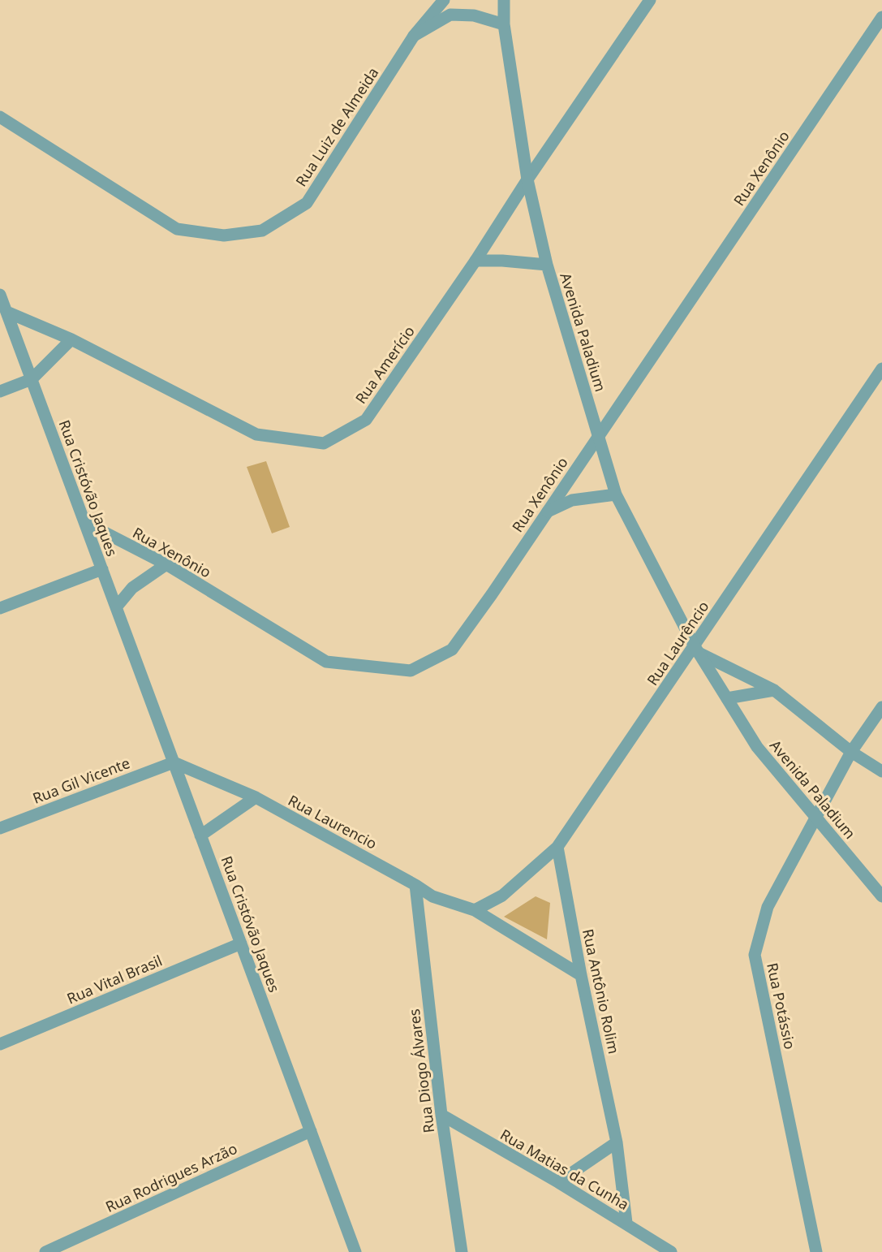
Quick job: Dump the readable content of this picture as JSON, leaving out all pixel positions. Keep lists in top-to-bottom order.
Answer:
{
  "streets": {
    "street": [
      "Rua Luiz de Almeida",
      "Rua Xenônio",
      "Avenida Paladium",
      "Rua Amerício",
      "Rua Cristóvão Jaques",
      "Rua Laurêncio",
      "Rua Gil Vicente",
      "Rua Laurencio",
      "Rua Vital Brasil",
      "Rua Antônio Rolim",
      "Rua Potássio",
      "Rua Diogo Álvares",
      "Rua Matias da Cunha",
      "Rua Rodrigues Arzão"
    ]
  },
  "crossings": [
    ["Rua Xenônio", "Avenida Paladium"],
    ["Rua Xenônio", "Rua Cristóvão Jaques"],
    ["Avenida Paladium", "Rua Amerício"],
    ["Avenida Paladium", "Rua Laurêncio"],
    ["Avenida Paladium", "Rua Potássio"],
    ["Rua Amerício", "Rua Cristóvão Jaques"],
    ["Rua Cristóvão Jaques", "Rua Gil Vicente"],
    ["Rua Cristóvão Jaques", "Rua Laurencio"],
    ["Rua Cristóvão Jaques", "Rua Vital Brasil"],
    ["Rua Cristóvão Jaques", "Rua Rodrigues Arzão"],
    ["Rua Laurêncio", "Rua Laurencio"],
    ["Rua Laurêncio", "Rua Antônio Rolim"],
    ["Rua Gil Vicente", "Rua Laurencio"],
    ["Rua Laurencio", "Rua Antônio Rolim"],
    ["Rua Laurencio", "Rua Diogo Álvares"],
    ["Rua Antônio Rolim", "Rua Matias da Cunha"],
    ["Rua Diogo Álvares", "Rua Matias da Cunha"]
  ]
}
